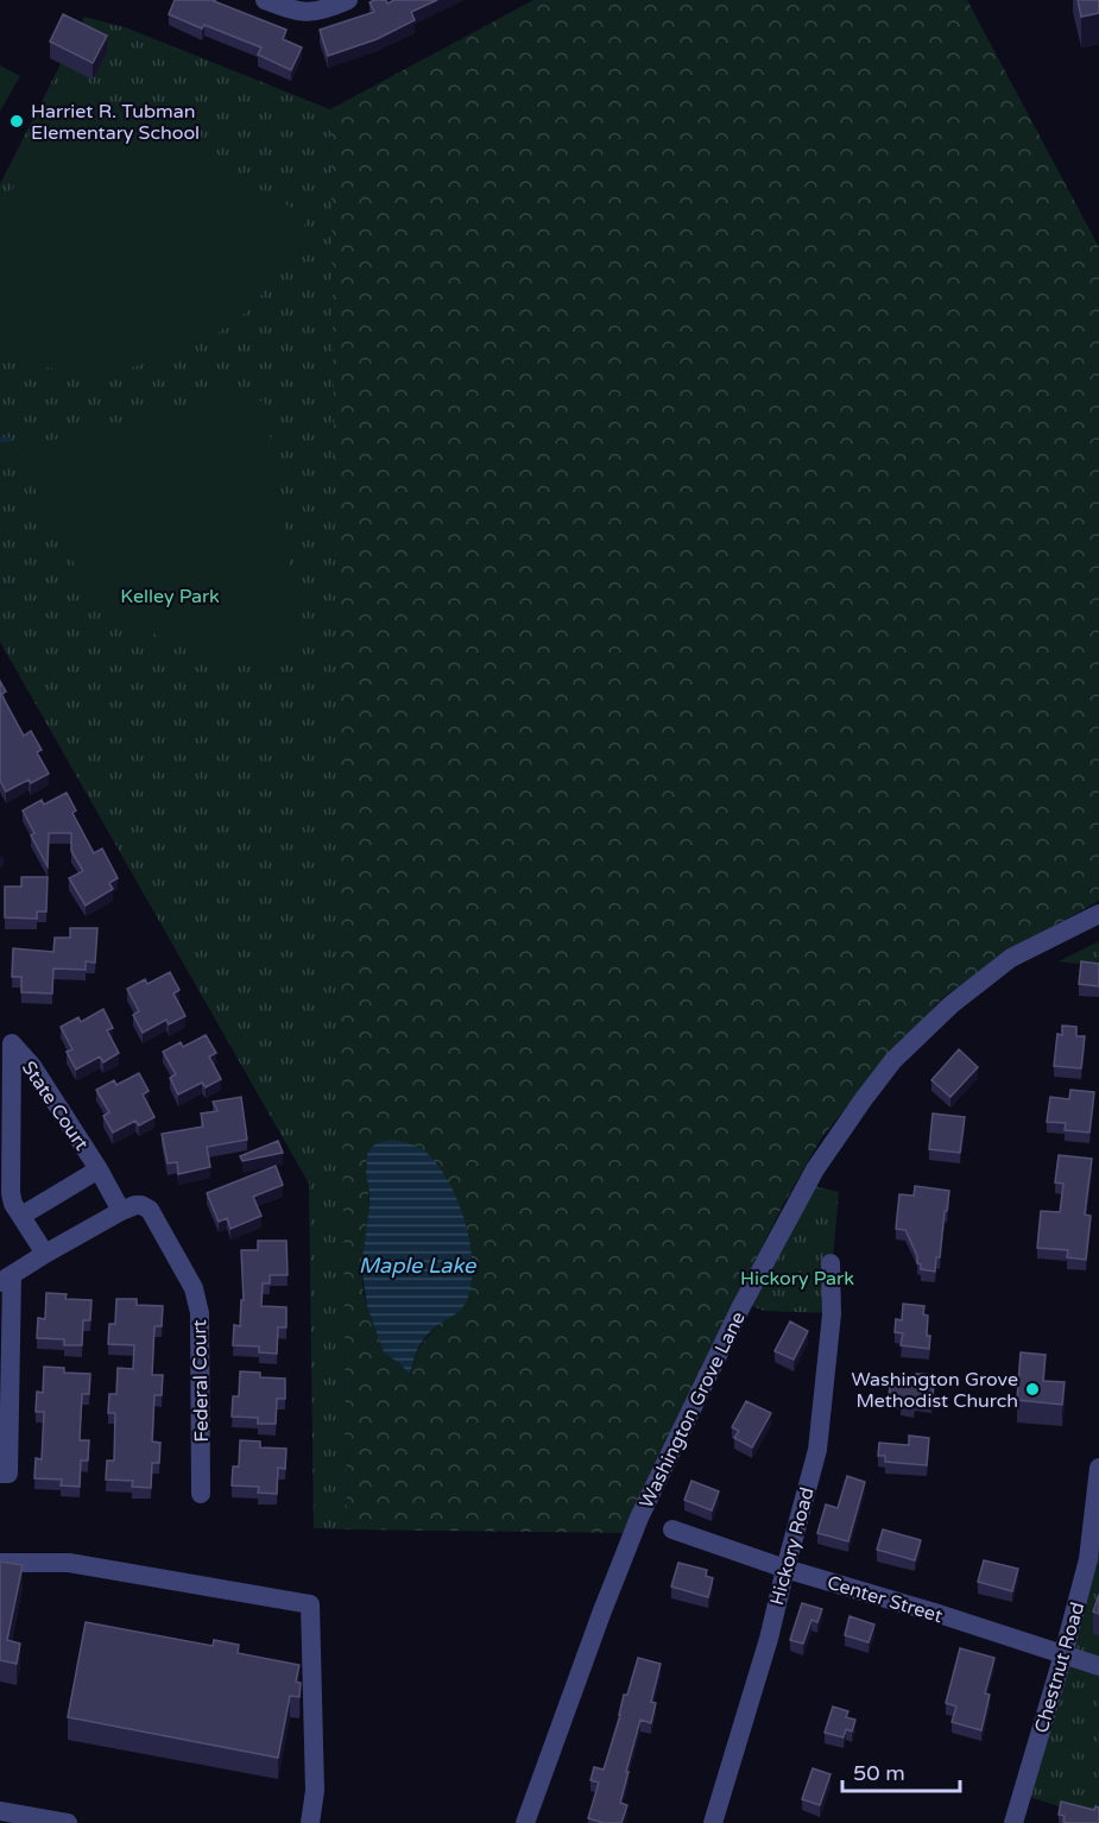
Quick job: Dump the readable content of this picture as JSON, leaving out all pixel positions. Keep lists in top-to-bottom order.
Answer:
{
  "streets": {
    "street": [
      "State Court",
      "Federal Court",
      "Washington Grove Lane",
      "Hickory Road",
      "Center Street",
      "Chestnut Road"
    ]
  },
  "crossings": [
    ["State Court", "Federal Court"],
    ["Hickory Road", "Center Street"],
    ["Center Street", "Chestnut Road"]
  ],
  "water": ["Maple Lake"],
  "parks": ["Kelley Park", "Hickory Park"],
  "places": ["Harriet R. Tubman Elementary School", "Washington Grove Methodist Church"],
  "scale_bar": "50 m"
}
